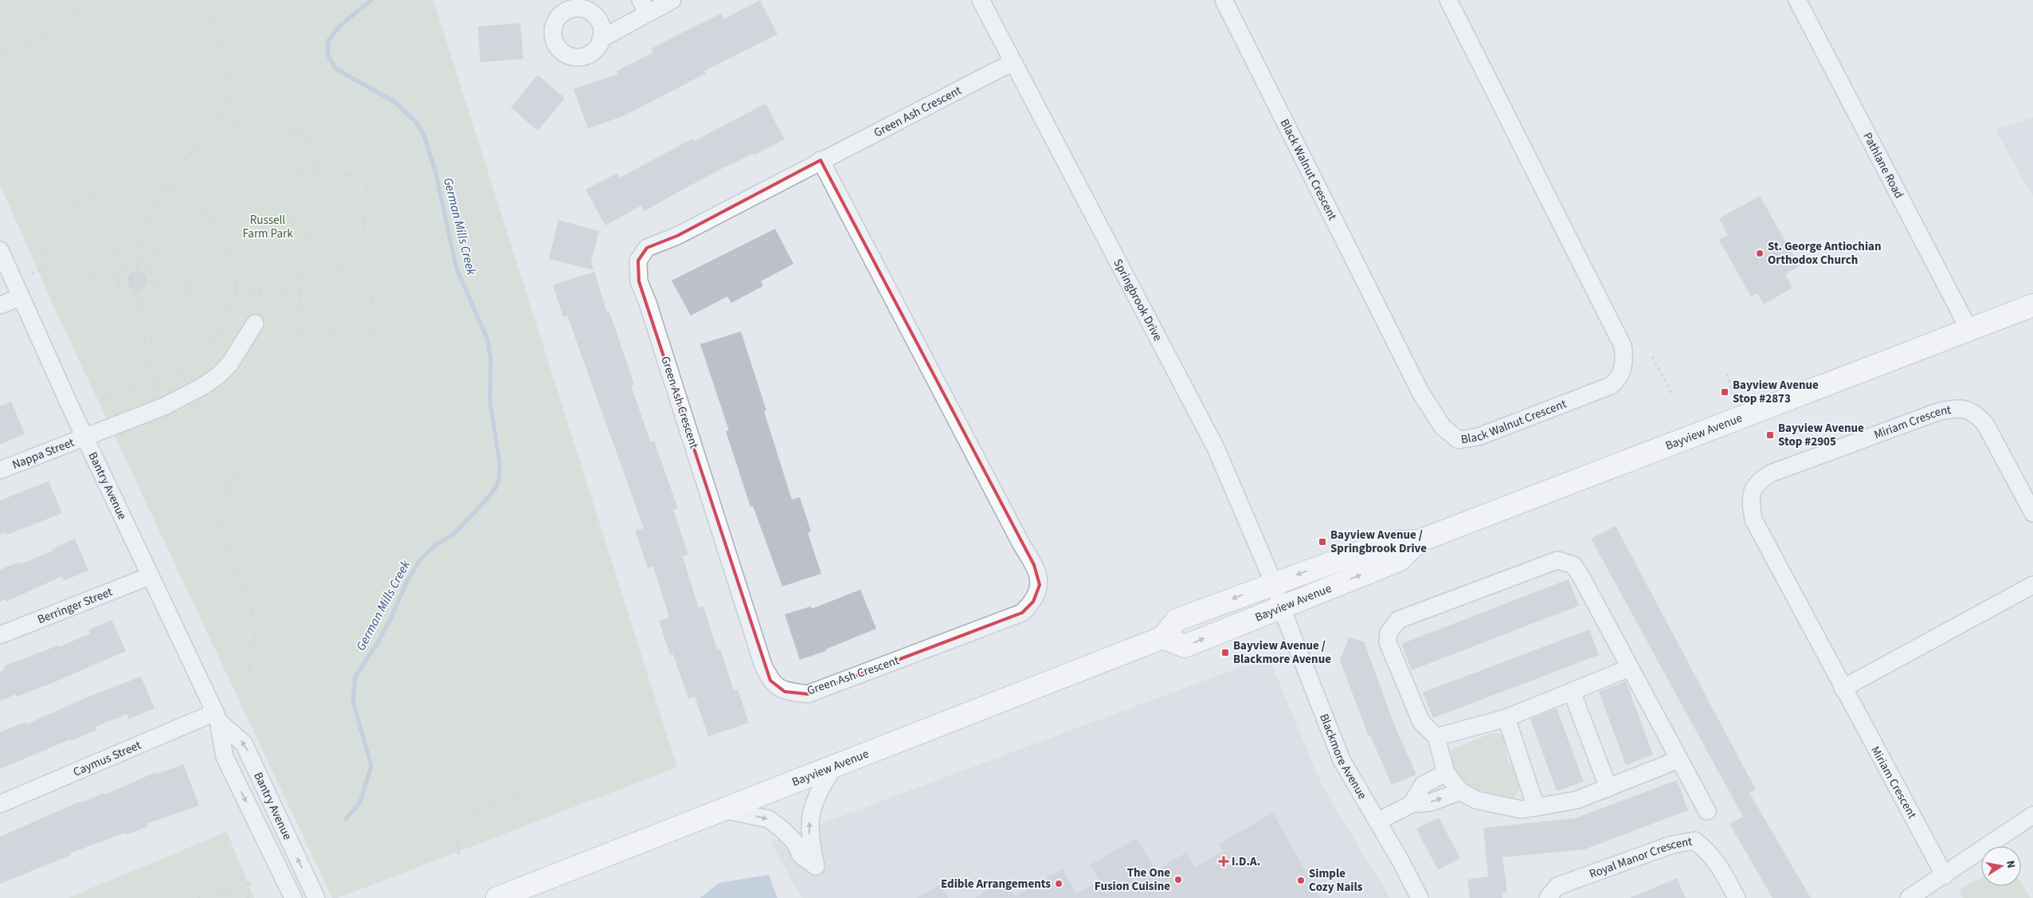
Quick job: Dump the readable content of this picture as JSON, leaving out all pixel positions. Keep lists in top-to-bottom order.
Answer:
{
  "streets": {
    "main road": ["Bayview Avenue"],
    "street": [
      "Green Ash Crescent",
      "Pathlane Road",
      "Black Walnut Crescent",
      "Springbrook Drive",
      "Miriam Crescent",
      "Nappa Street",
      "Bantry Avenue",
      "Berringer Street",
      "Blackmore Avenue",
      "Caymus Street",
      "Royal Manor Crescent"
    ]
  },
  "crossings": [
    ["Green Ash Crescent", "Springbrook Drive"],
    ["Pathlane Road", "Bayview Avenue"],
    ["Springbrook Drive", "Bayview Avenue"],
    ["Springbrook Drive", "Blackmore Avenue"],
    ["Bayview Avenue", "Blackmore Avenue"],
    ["Nappa Street", "Bantry Avenue"],
    ["Bantry Avenue", "Berringer Street"],
    ["Bantry Avenue", "Caymus Street"]
  ],
  "water": ["German Mills Creek"],
  "parks": ["Russell Farm Park"],
  "places": {
    "other": [
      "St. George Antiochian Orthodox Church",
      "The One Fusion Cuisine",
      "Simple Cozy Nails",
      "Edible Arrangements"
    ],
    "transit": [
      "Bayview Avenue Stop #2873",
      "Bayview Avenue Stop #2905",
      "Bayview Avenue / Springbrook Drive",
      "Bayview Avenue / Blackmore Avenue"
    ],
    "health": ["I.D.A."]
  },
  "north": "right"
}
